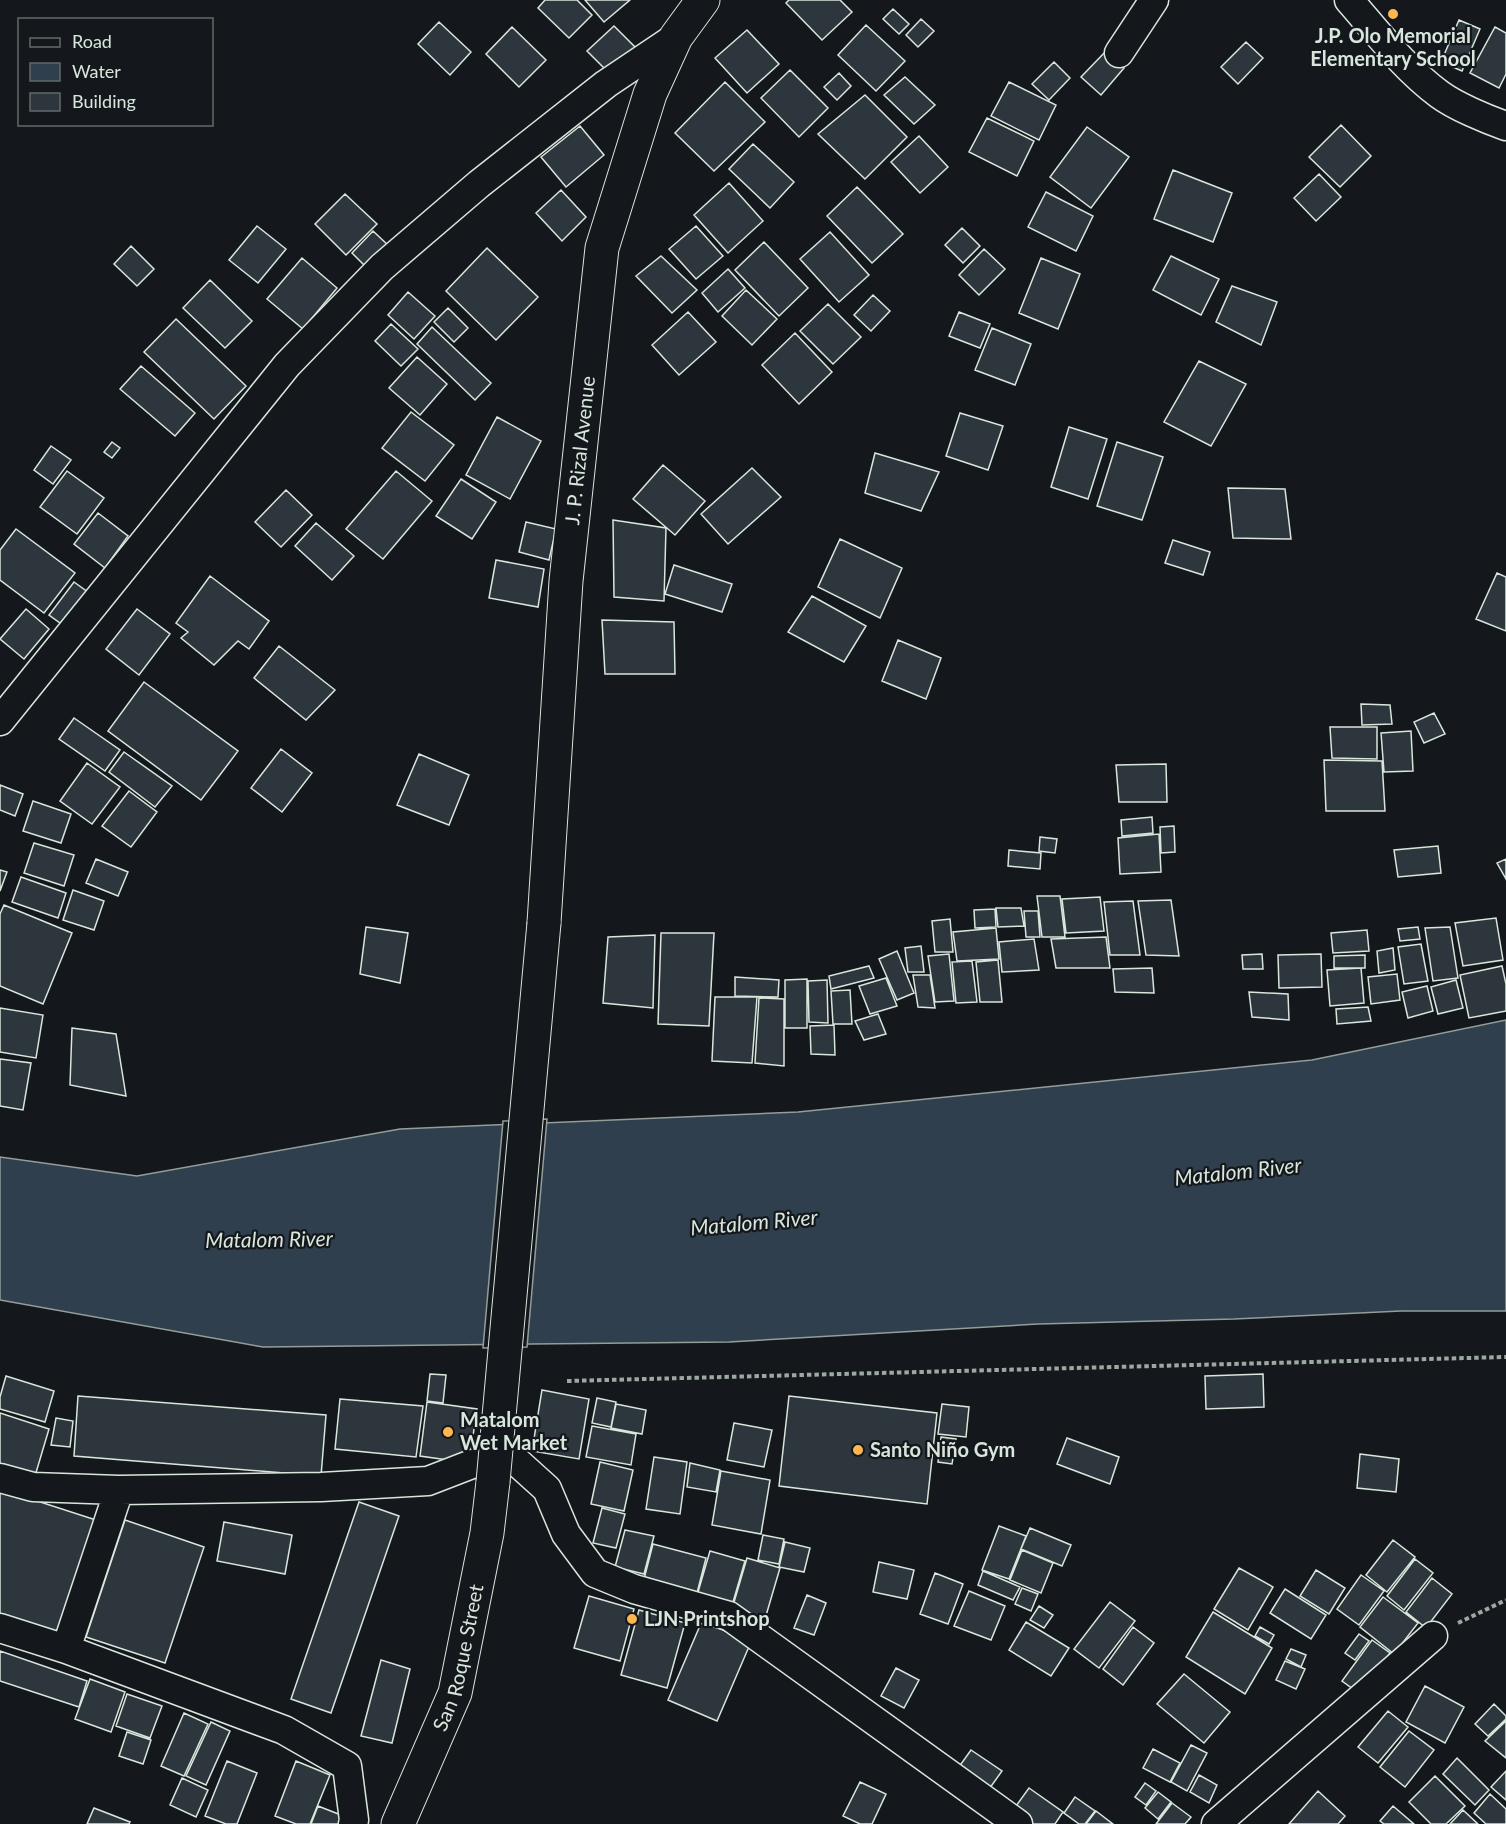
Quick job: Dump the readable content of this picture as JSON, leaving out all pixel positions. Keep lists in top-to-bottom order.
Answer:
{
  "streets": {
    "main road": ["J. P. Rizal Avenue", "San Roque Street"]
  },
  "crossings": [
    ["J. P. Rizal Avenue", "San Roque Street"]
  ],
  "water": ["Matalom River"],
  "places": [
    "J.P. Olo Memorial Elementary School",
    "Matalom Wet Market",
    "Santo Niño Gym",
    "LJN Printshop"
  ],
  "legend": ["Road", "Water", "Building"]
}
